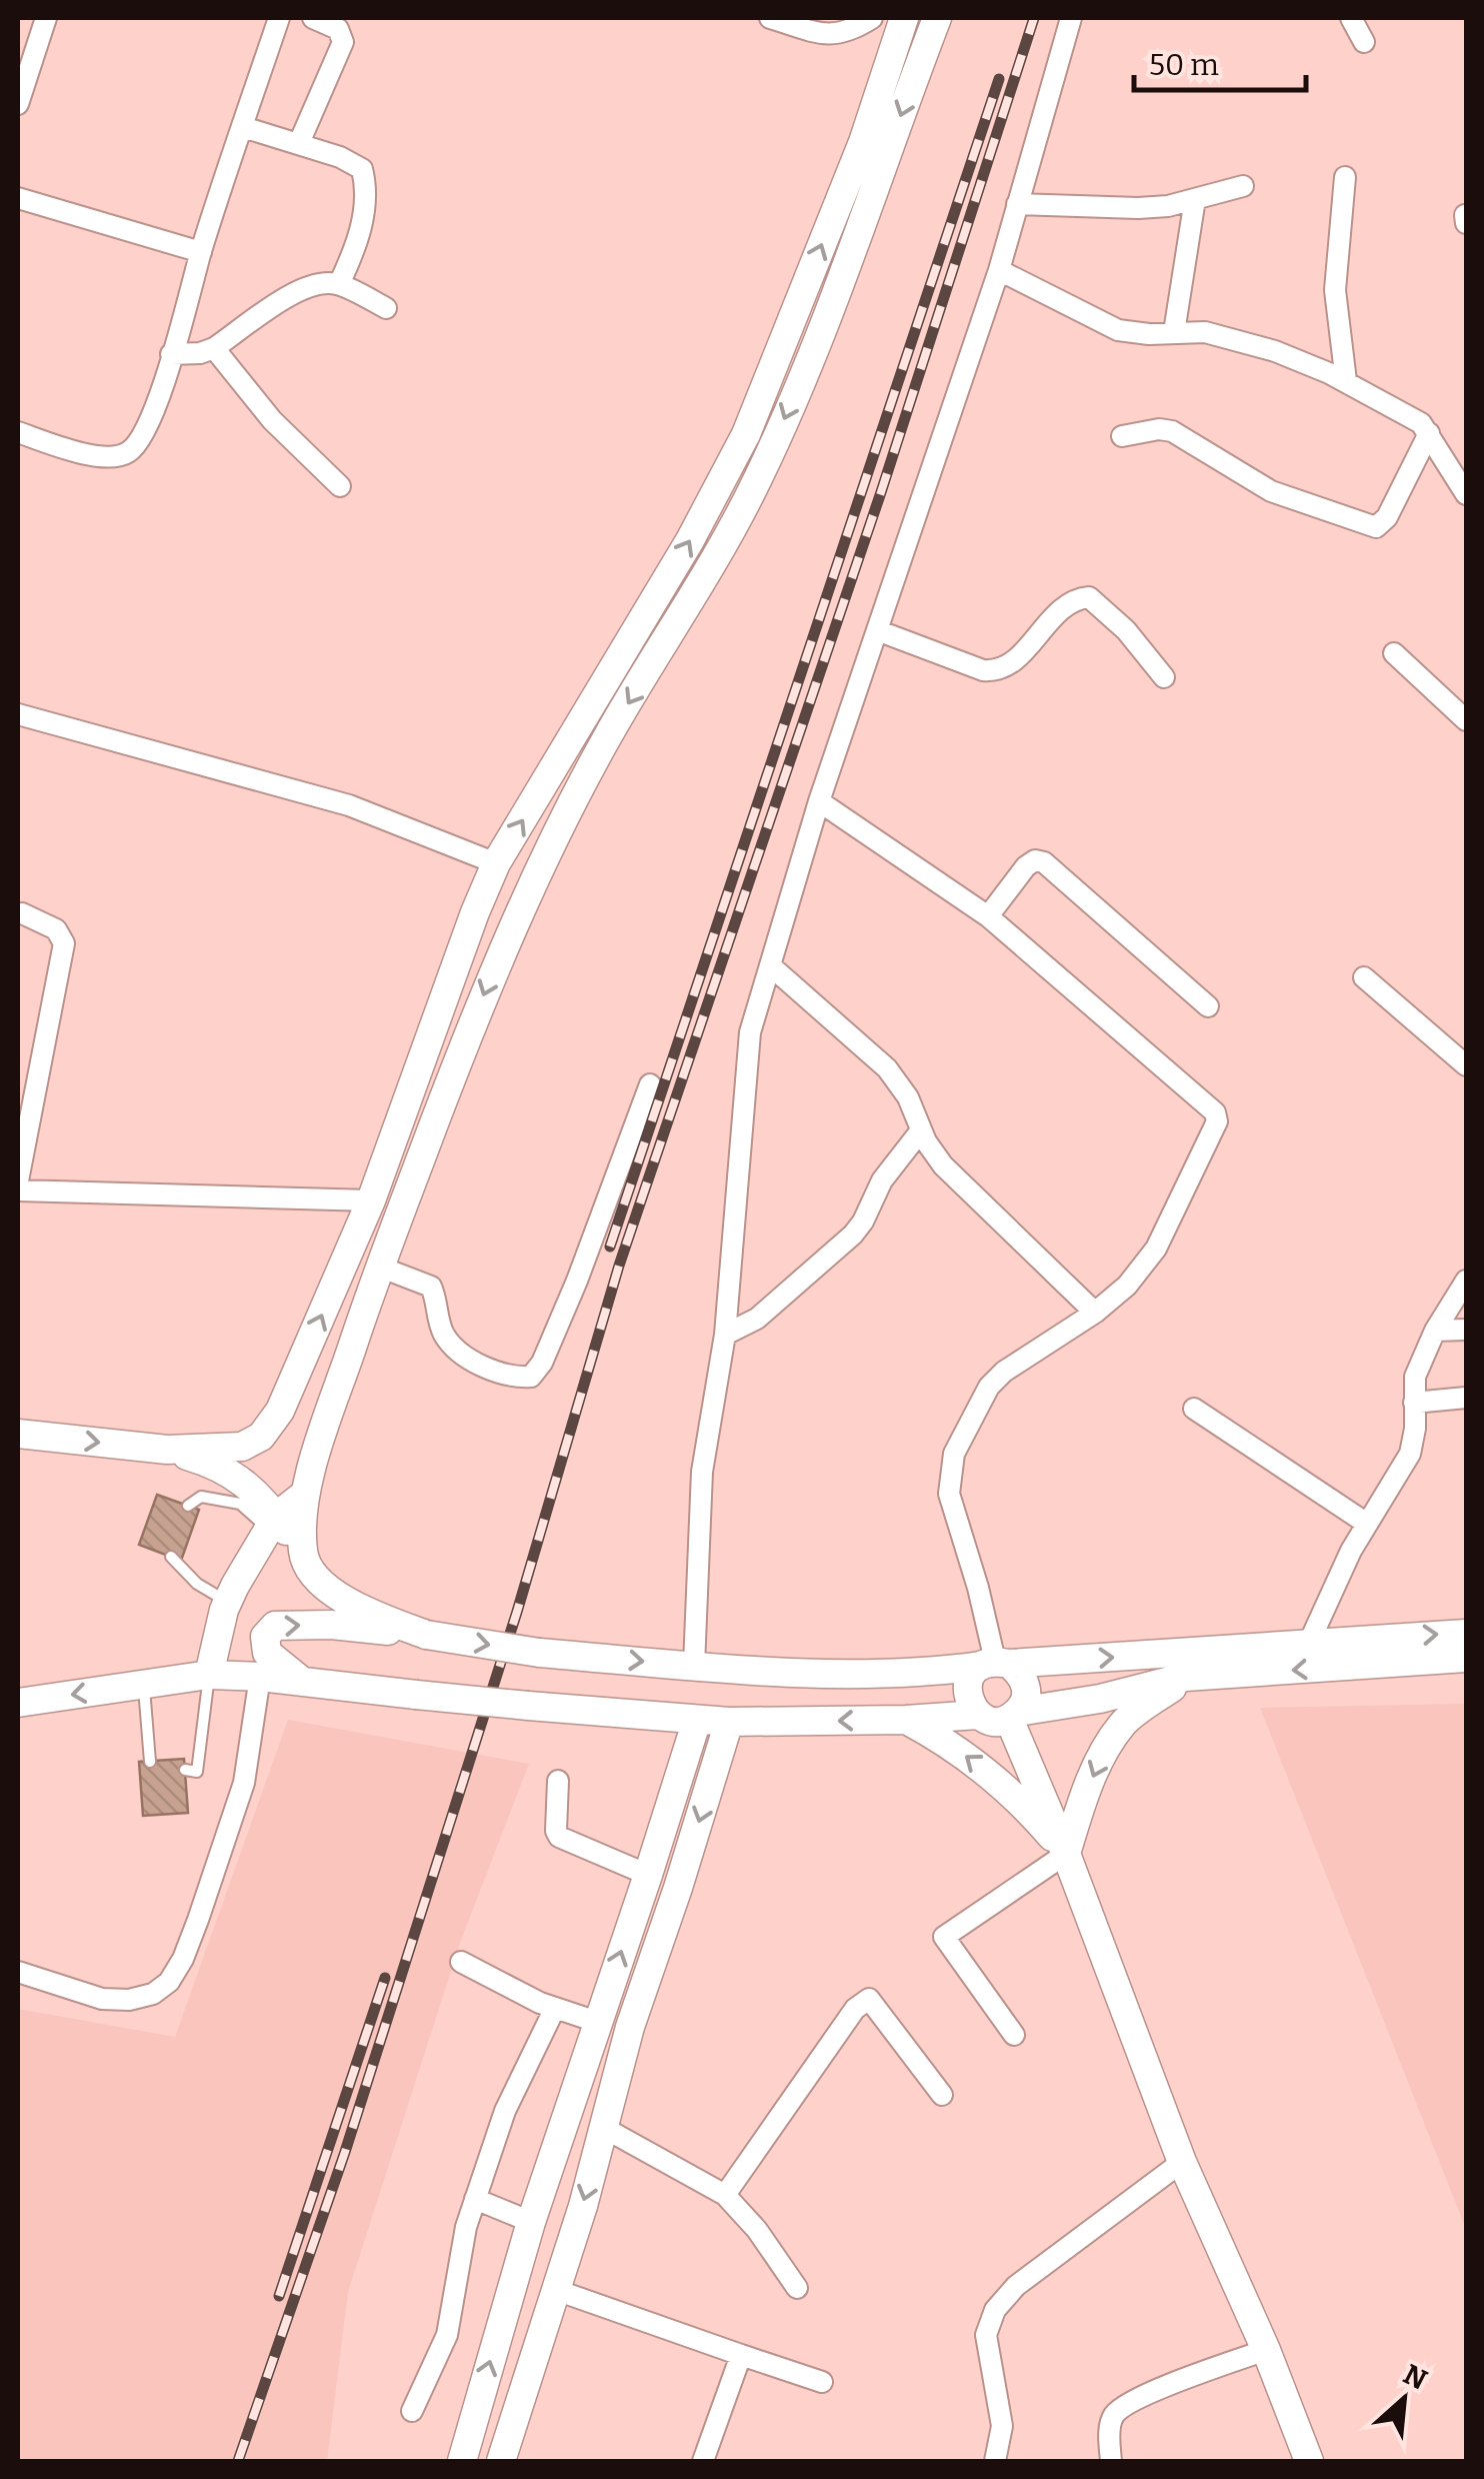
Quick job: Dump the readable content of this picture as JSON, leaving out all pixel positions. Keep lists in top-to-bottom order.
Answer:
{
  "scale_bar": "50 m",
  "north": "top right"
}
